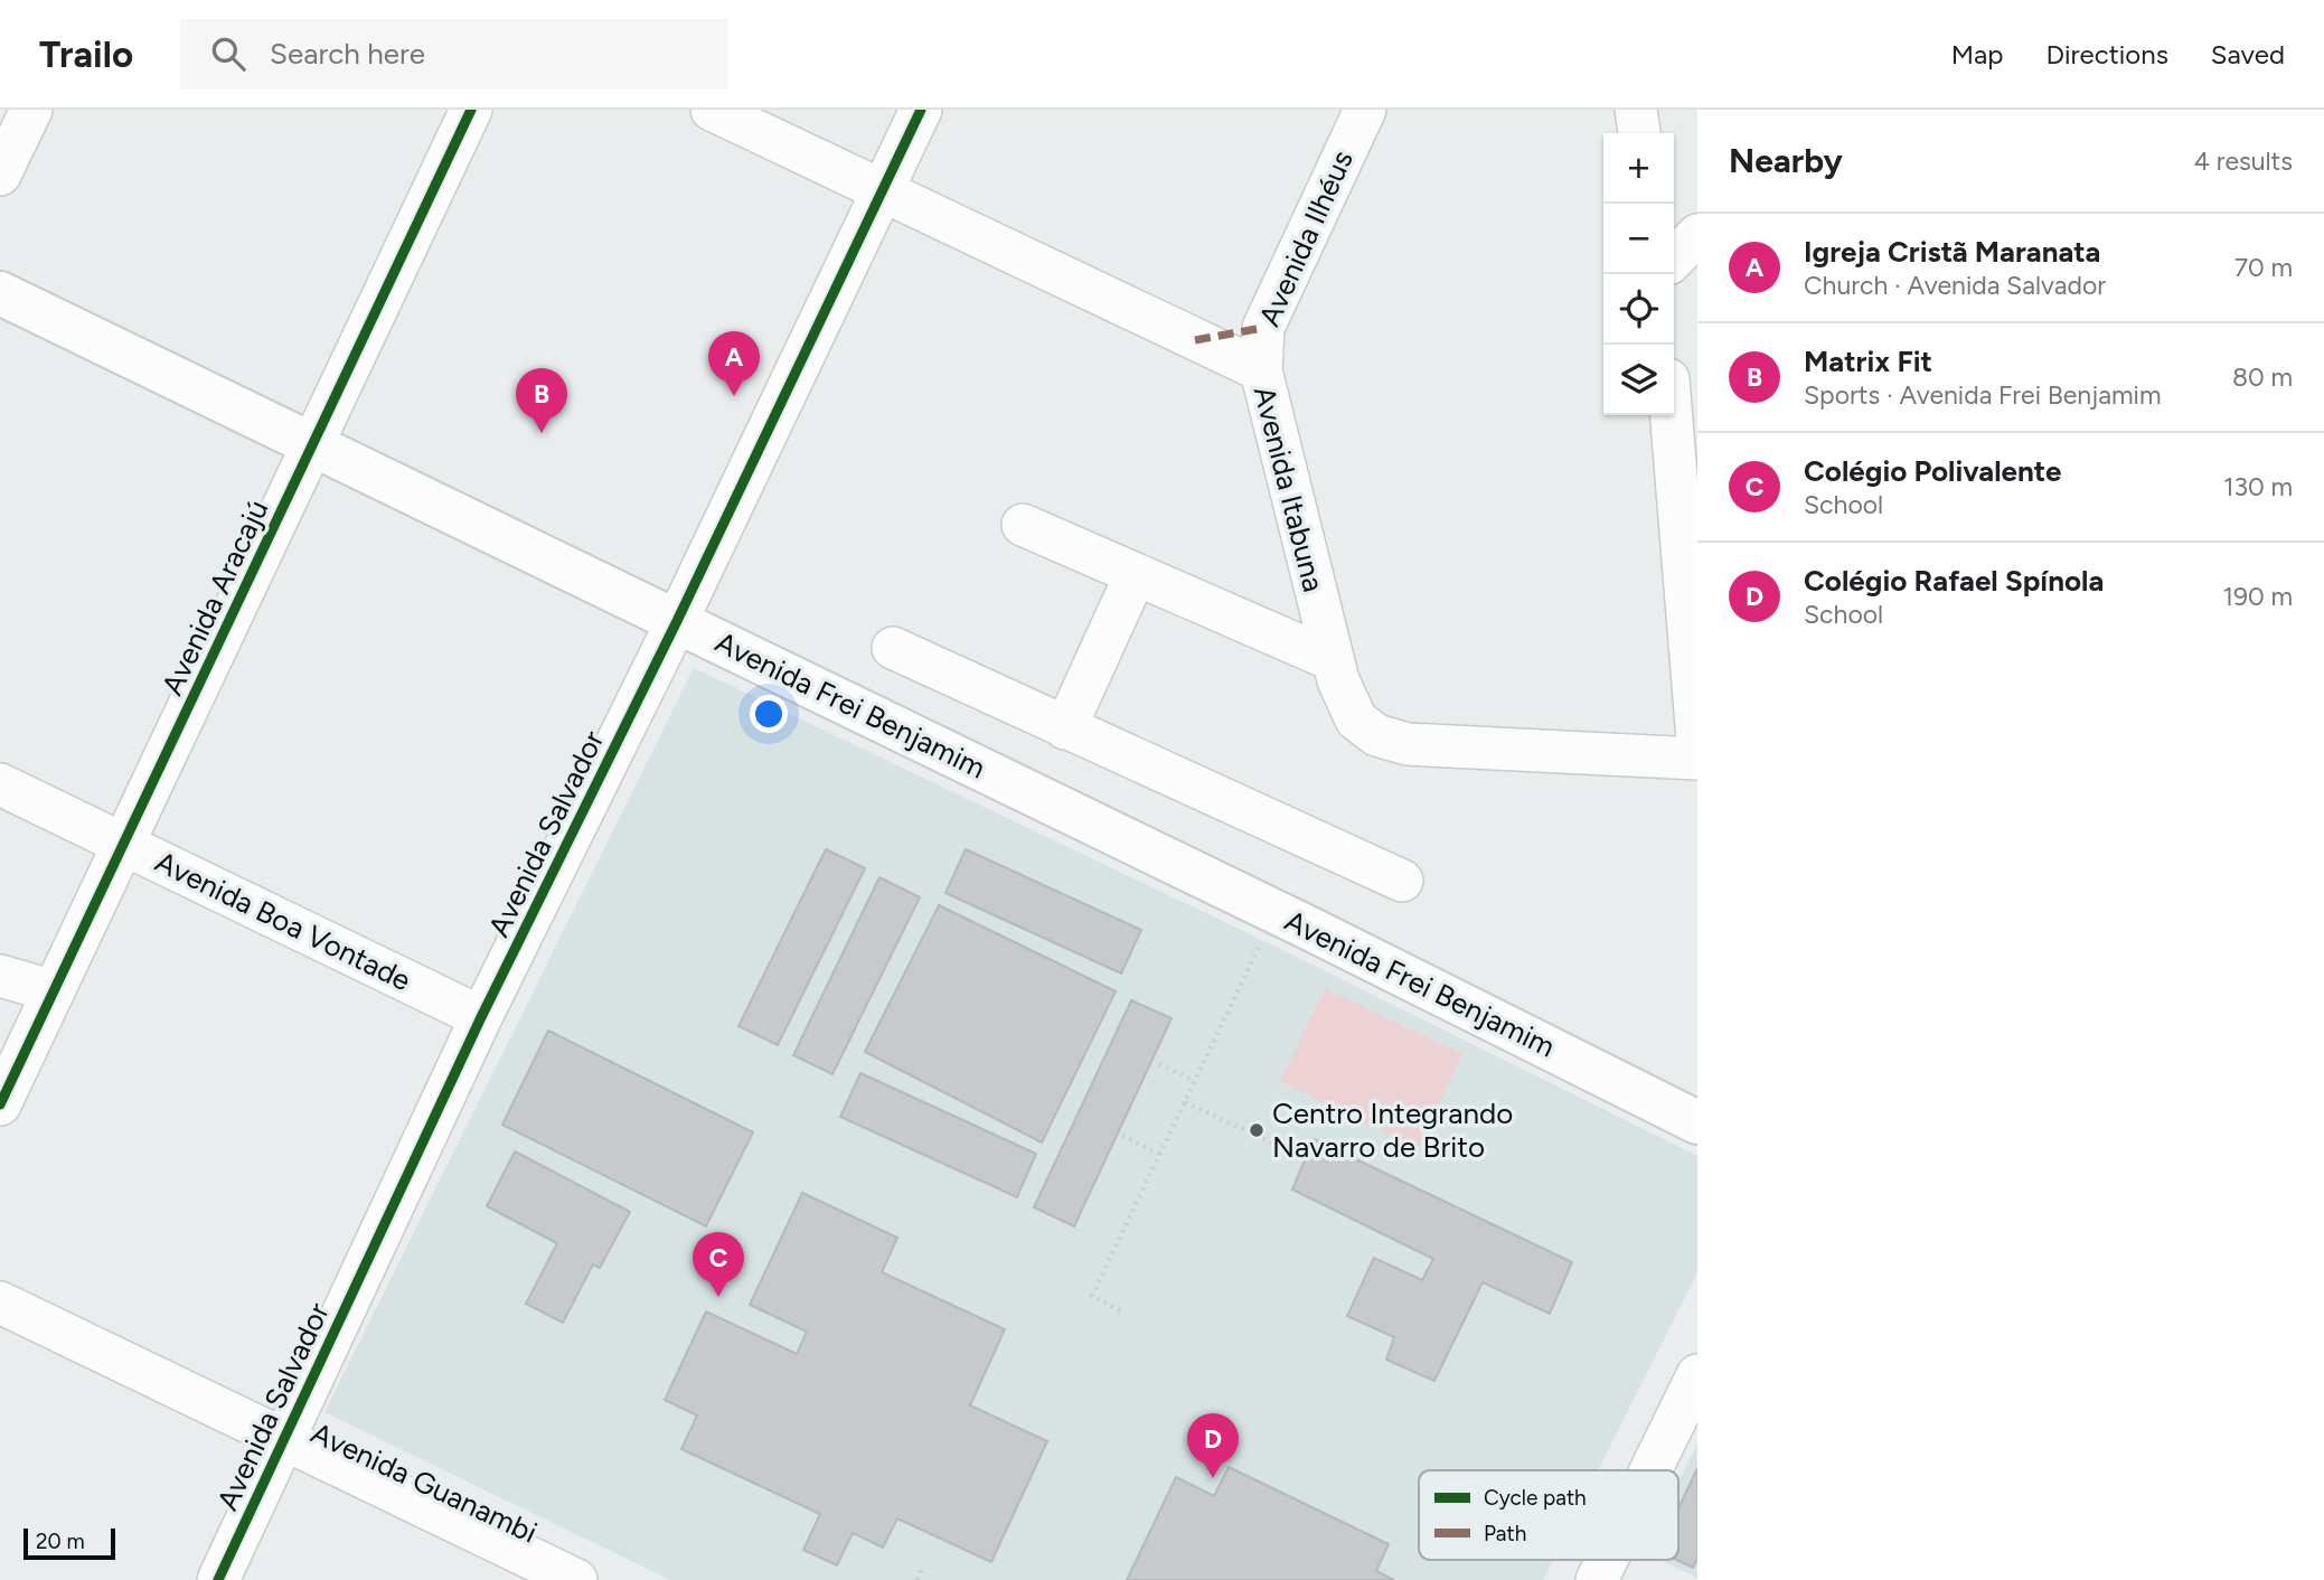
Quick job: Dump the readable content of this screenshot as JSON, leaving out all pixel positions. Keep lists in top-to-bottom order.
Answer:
{
  "streets": {
    "main road": ["Avenida Frei Benjamim"],
    "street": [
      "Avenida Ilhéus",
      "Avenida Itabuna",
      "Avenida Aracajú",
      "Avenida Salvador",
      "Avenida Boa Vontade",
      "Avenida Guanambi"
    ]
  },
  "crossings": [
    ["Avenida Ilhéus", "Avenida Itabuna"],
    ["Avenida Itabuna", "Avenida Salvador"],
    ["Avenida Aracajú", "Avenida Frei Benjamim"],
    ["Avenida Aracajú", "Avenida Boa Vontade"],
    ["Avenida Frei Benjamim", "Avenida Salvador"],
    ["Avenida Salvador", "Avenida Boa Vontade"],
    ["Avenida Salvador", "Avenida Guanambi"]
  ],
  "places": ["Centro Integrando Navarro de Brito"],
  "legend": ["Cycle path", "Path"],
  "scale_bar": "20 m",
  "page": {
    "header": "Trailo",
    "search": "Search here",
    "nav": ["Map", "Directions", "Saved"],
    "heading": ["Nearby", "4 results"],
    "map_buttons": ["+", "−"],
    "list": [
      {
        "mark": "A",
        "name": "Igreja Cristã Maranata",
        "note": "Church · Avenida Salvador",
        "value": "70 m"
      },
      {
        "mark": "B",
        "name": "Matrix Fit",
        "note": "Sports · Avenida Frei Benjamim",
        "value": "80 m"
      },
      {
        "mark": "C",
        "name": "Colégio Polivalente",
        "note": "School",
        "value": "130 m"
      },
      {
        "mark": "D",
        "name": "Colégio Rafael Spínola",
        "note": "School",
        "value": "190 m"
      }
    ],
    "pins": [
      "A",
      "B",
      "C",
      "D"
    ],
    "scale": "20 m"
  }
}
